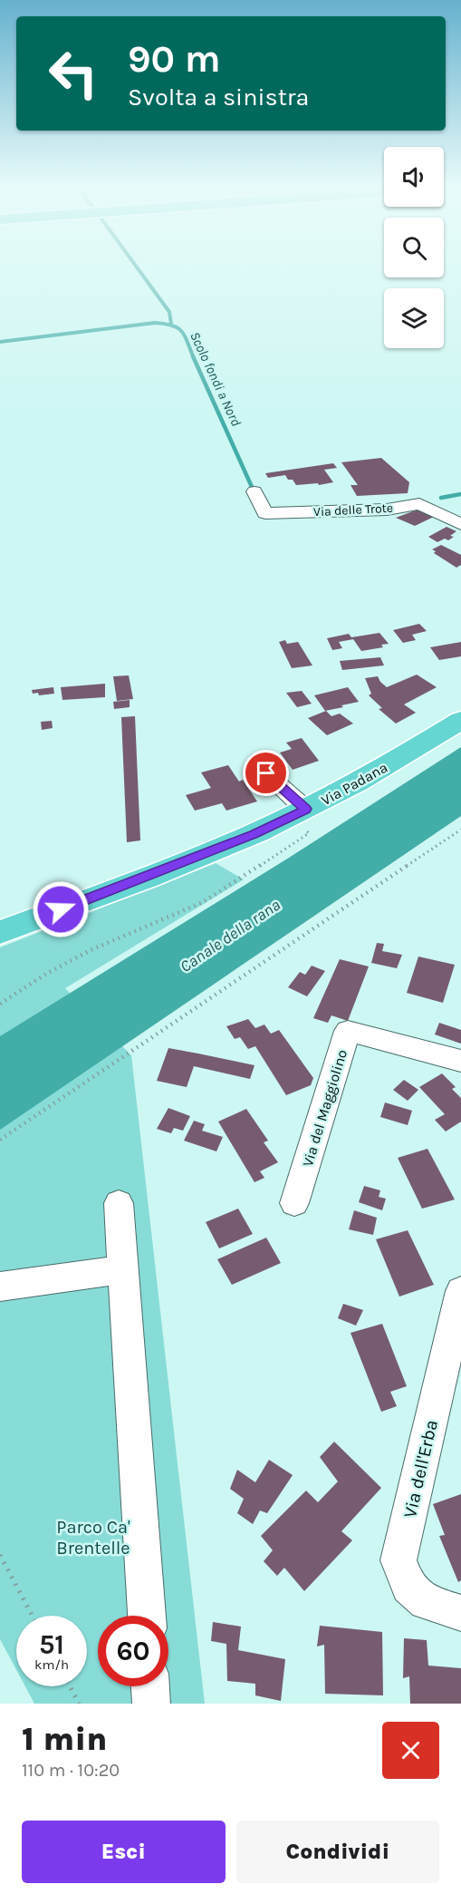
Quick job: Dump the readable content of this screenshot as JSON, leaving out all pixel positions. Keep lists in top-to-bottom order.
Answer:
{
  "streets": {
    "main road": ["Via Padana"],
    "street": ["Via delle Trote", "Via del Maggiolino", "Via dell'Erba"]
  },
  "water": ["Scolo fondi a Nord", "Canale della rana"],
  "parks": ["Parco Ca' Brentelle"],
  "page": {
    "turn": ["90 m", "Svolta a sinistra"],
    "speed": "51 km/h",
    "limit": "60",
    "heading": ["1 min", "110 m · 10:20"],
    "buttons": ["Esci", "Condividi"]
  }
}
